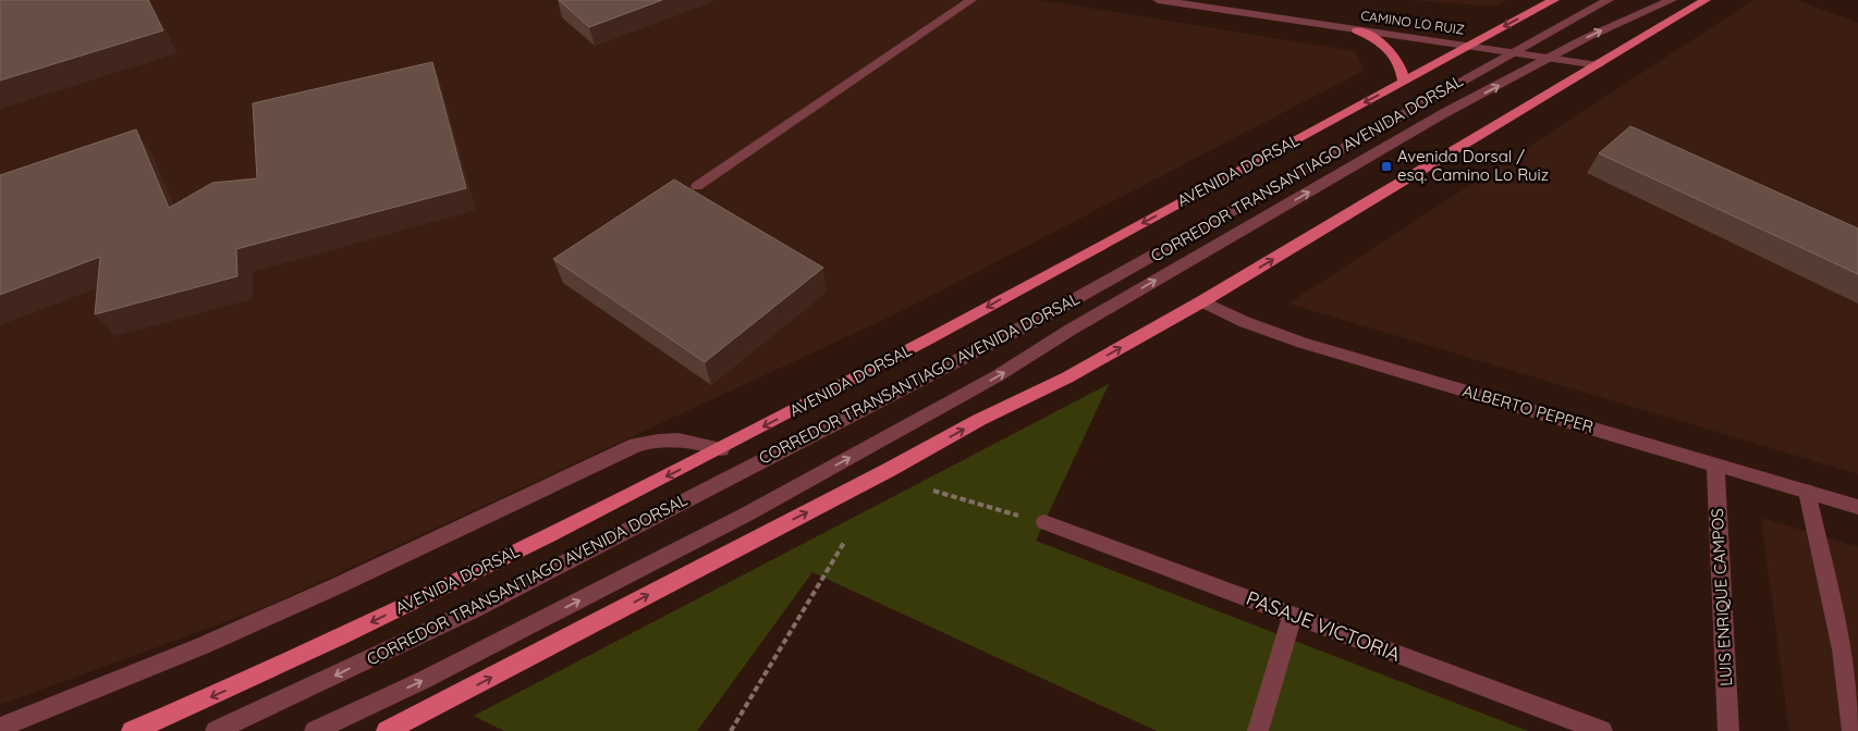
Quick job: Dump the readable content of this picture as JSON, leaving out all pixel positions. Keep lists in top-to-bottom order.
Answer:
{
  "streets": {
    "main road": ["AVENIDA DORSAL"],
    "street": [
      "CAMINO LO RUIZ",
      "CORREDOR TRANSANTIAGO AVENIDA DORSAL",
      "ALBERTO PEPPER",
      "LUIS ENRIQUE CAMPOS",
      "PASAJE VICTORIA"
    ]
  },
  "crossings": [
    ["CAMINO LO RUIZ", "CORREDOR TRANSANTIAGO AVENIDA DORSAL"],
    ["CAMINO LO RUIZ", "AVENIDA DORSAL"],
    ["ALBERTO PEPPER", "LUIS ENRIQUE CAMPOS"]
  ],
  "places": {
    "transit": ["Avenida Dorsal / esq. Camino Lo Ruiz"]
  }
}
